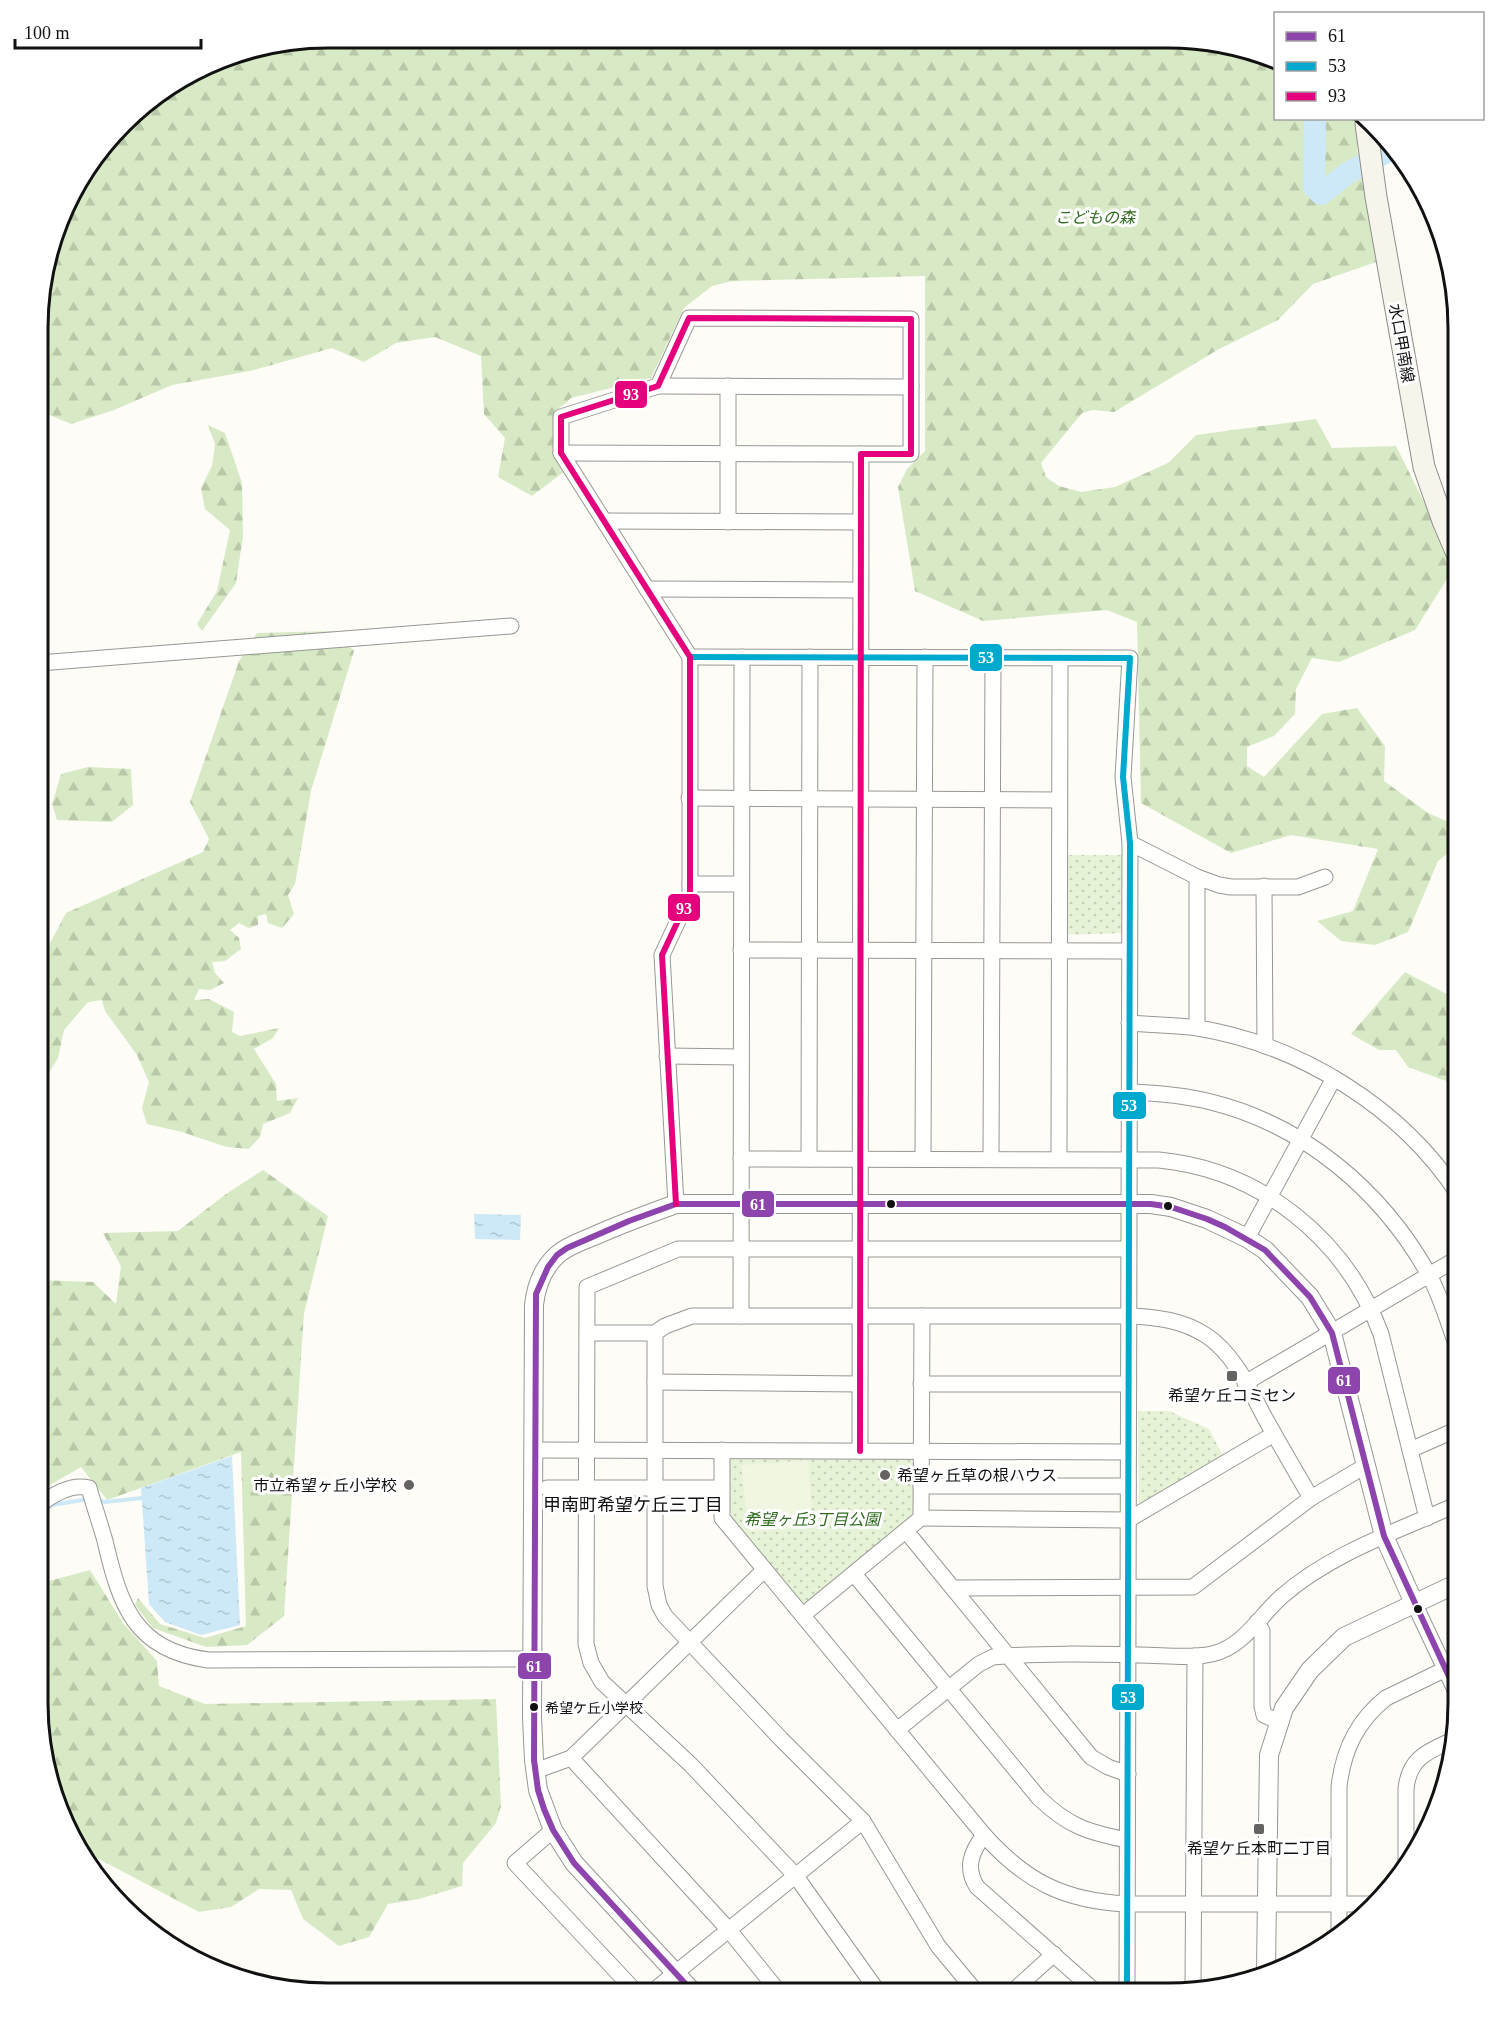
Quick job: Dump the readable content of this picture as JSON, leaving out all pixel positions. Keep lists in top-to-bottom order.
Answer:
{
  "streets": {
    "main road": ["水口甲南線"]
  },
  "districts": ["甲南町希望ケ丘三丁目"],
  "parks": ["こどもの森", "希望ヶ丘3丁目公園"],
  "places": {
    "transit": ["希望ケ丘コミセン", "希望ケ丘本町二丁目"],
    "other": ["希望ヶ丘草の根ハウス", "市立希望ヶ丘小学校", "希望ケ丘小学校"]
  },
  "lines": ["transit line 93", "transit line 53", "transit line 61"],
  "legend": ["61", "53", "93"],
  "scale_bar": "100 m"
}
